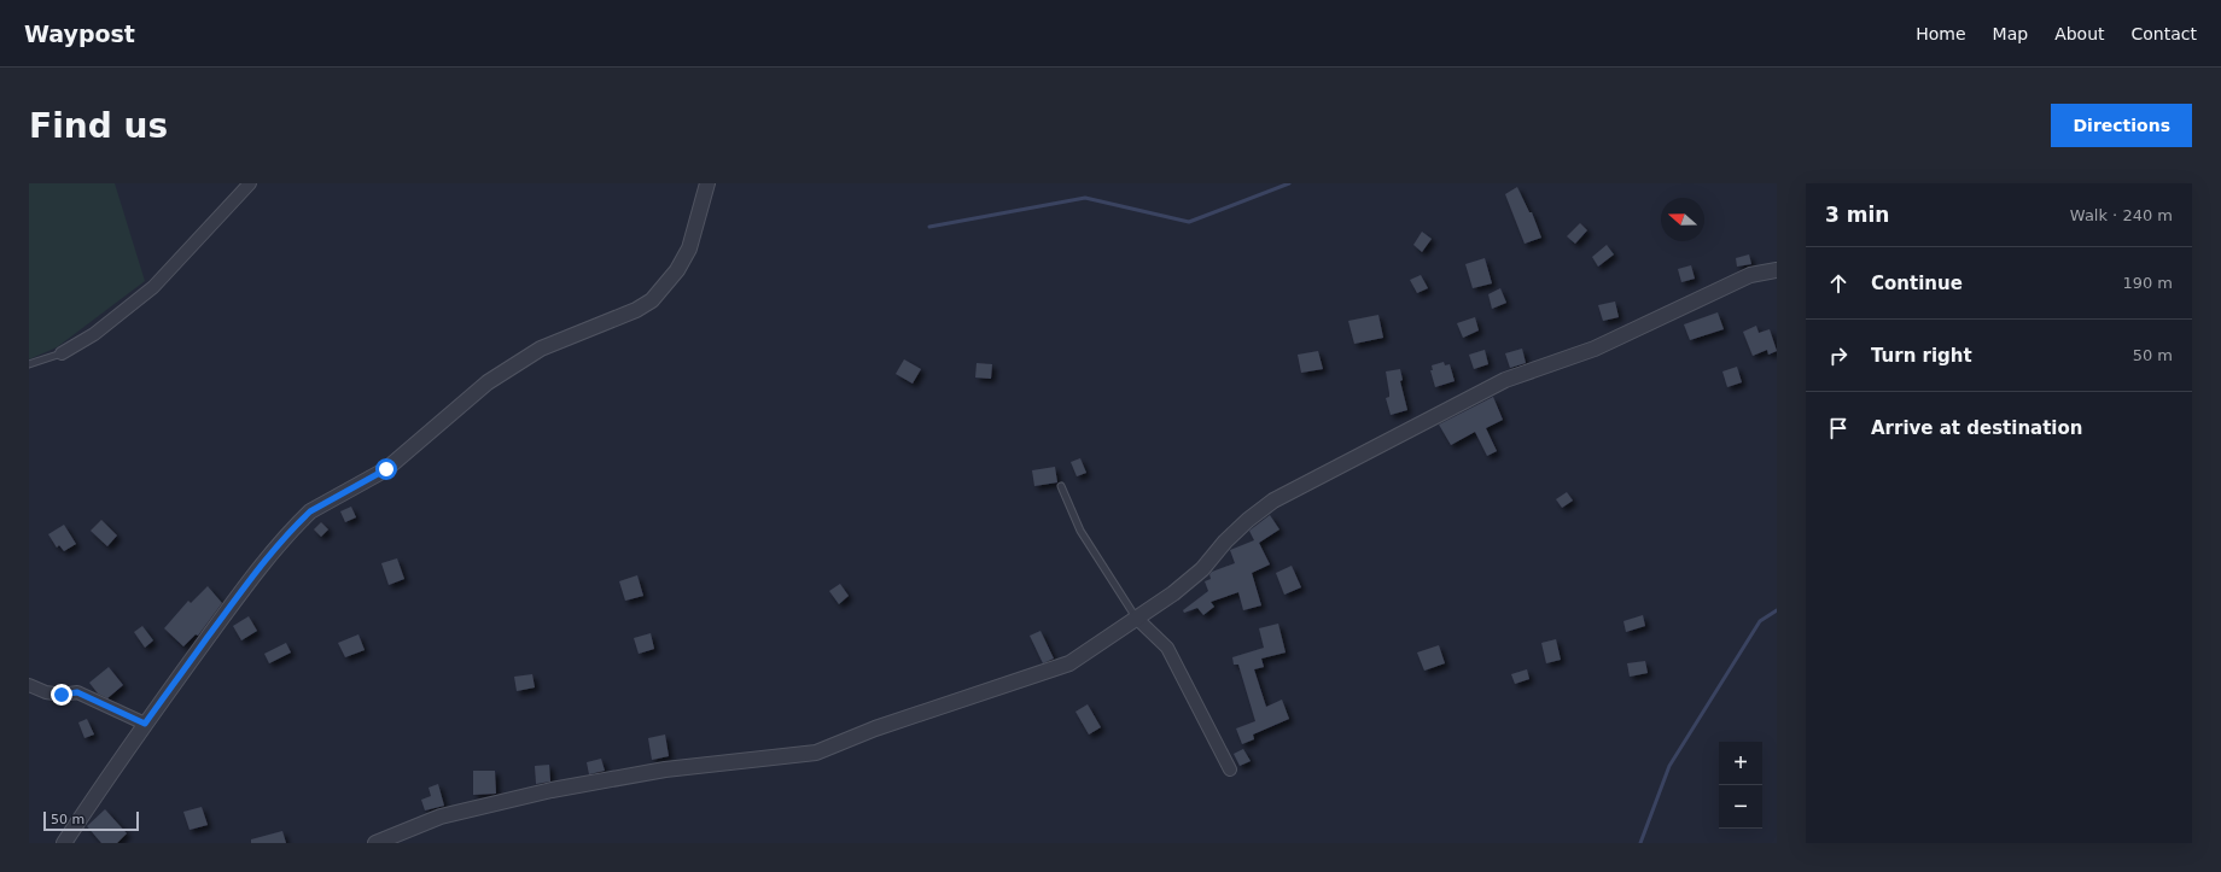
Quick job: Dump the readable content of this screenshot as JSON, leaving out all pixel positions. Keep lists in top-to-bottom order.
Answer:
{
  "scale_bar": "50 m",
  "north": "left",
  "page": {
    "header": "Waypost",
    "nav": [
      "Home",
      "Map",
      "About",
      "Contact"
    ],
    "buttons": "Directions",
    "title": "Find us",
    "heading": ["3 min", "Walk · 240 m"],
    "list": [
      ["Continue", "190 m"],
      ["Turn right", "50 m"],
      "Arrive at destination"
    ],
    "map_buttons": ["+", "−"],
    "scale": "50 m"
  }
}
